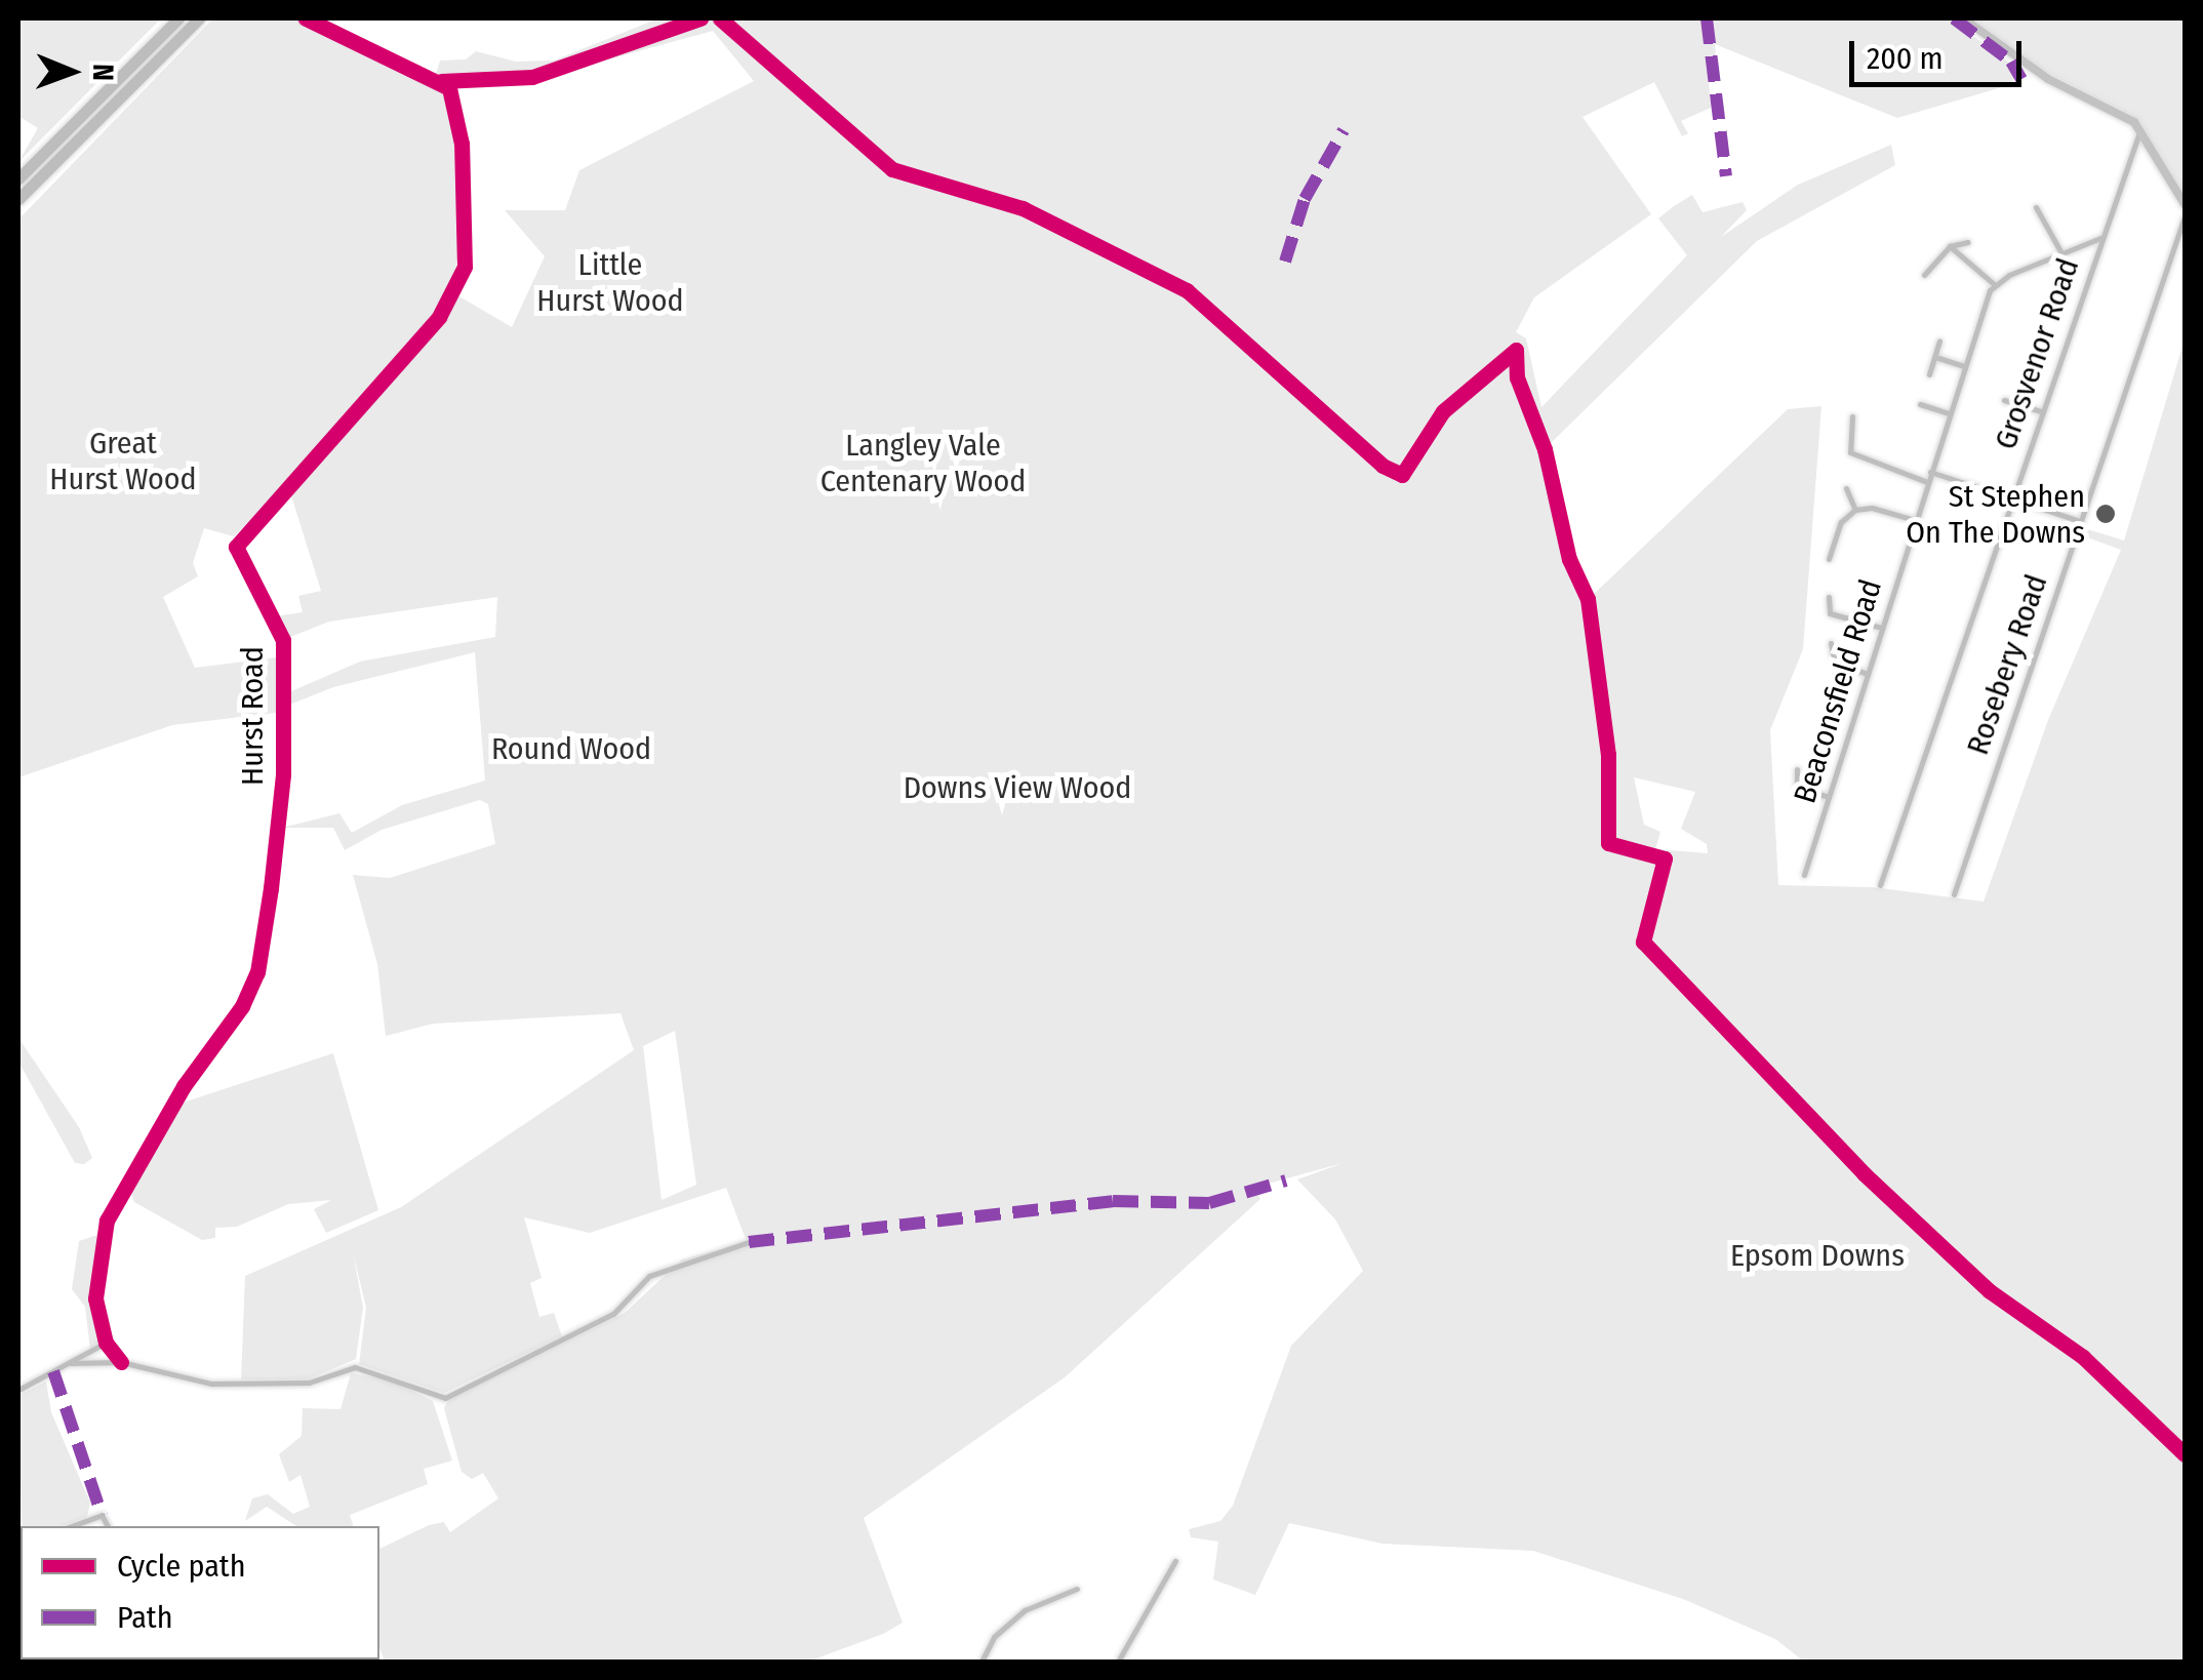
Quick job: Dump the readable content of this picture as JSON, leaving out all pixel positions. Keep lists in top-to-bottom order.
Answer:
{
  "streets": {
    "street": [
      "Grosvenor Road",
      "Rosebery Road",
      "Beaconsfield Road",
      "Hurst Road"
    ]
  },
  "parks": [
    "Little Hurst Wood",
    "Great Hurst Wood",
    "Langley Vale Centenary Wood",
    "Round Wood",
    "Downs View Wood",
    "Epsom Downs"
  ],
  "places": ["St Stephen On The Downs"],
  "legend": ["Cycle path", "Path"],
  "scale_bar": "200 m",
  "north": "right"
}
